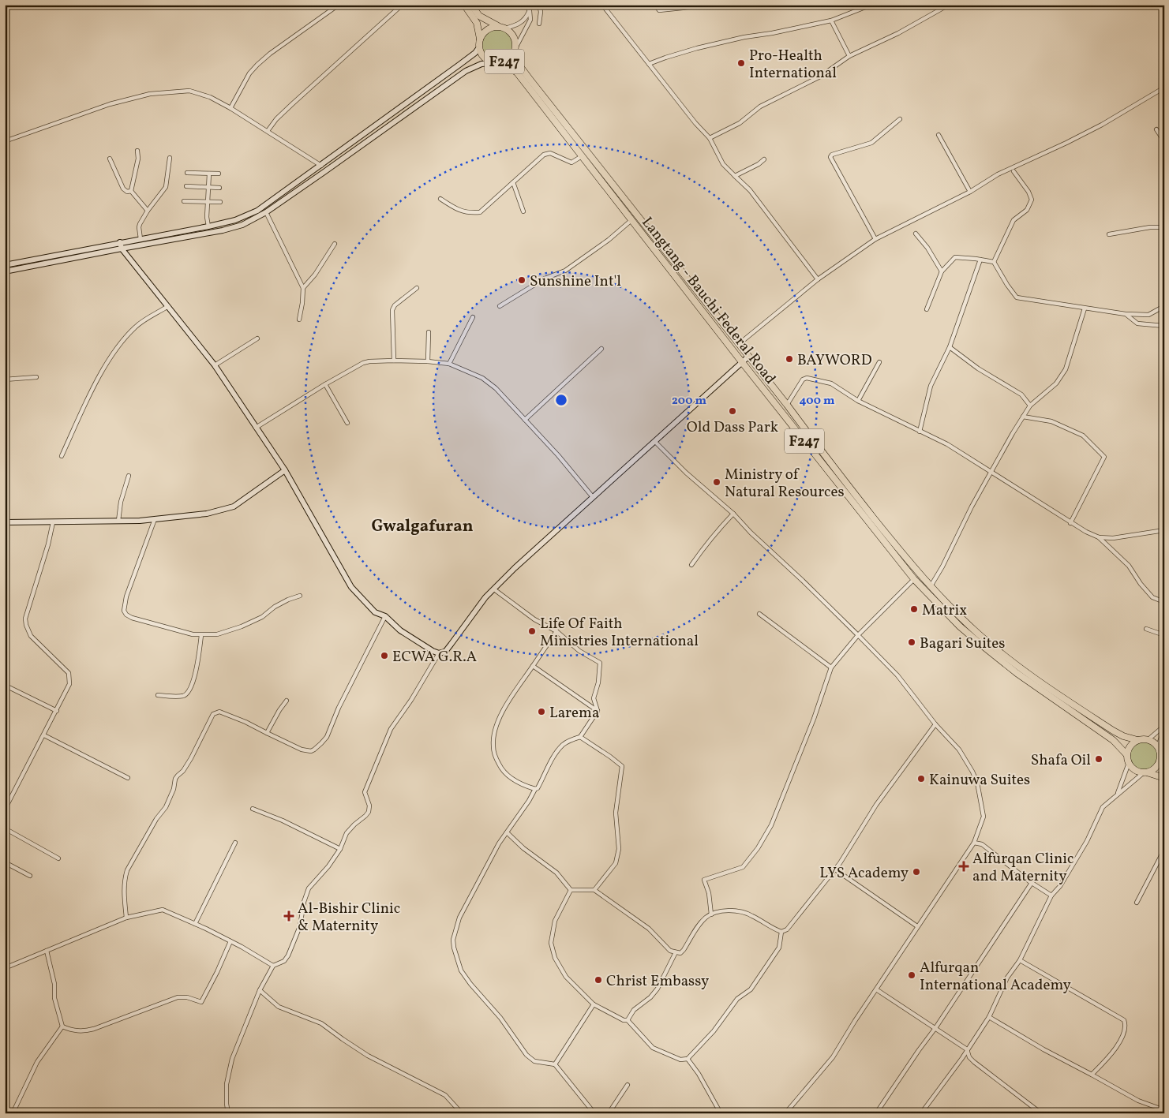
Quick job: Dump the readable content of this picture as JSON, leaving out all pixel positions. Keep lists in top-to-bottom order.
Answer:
{
  "streets": {
    "main road": ["F247", "Langtang - Bauchi Federal Road"]
  },
  "crossings": [
    ["F247", "Langtang - Bauchi Federal Road"]
  ],
  "districts": ["Gwalgafuran"],
  "places": {
    "other": [
      "Pro-Health International",
      "Sunshine Int'l",
      "BAYWORD",
      "Old Dass Park",
      "Ministry of Natural Resources",
      "Matrix",
      "Life Of Faith Ministries International",
      "Bagari Suites",
      "ECWA G.R.A",
      "Larema",
      "Shafa Oil",
      "Kainuwa Suites",
      "LYS Academy",
      "Alfurqan International Academy",
      "Christ Embassy"
    ],
    "health": ["Alfurqan Clinic and Maternity", "Al-Bishir Clinic & Maternity"]
  },
  "rings": ["200 m", "400 m"]
}
